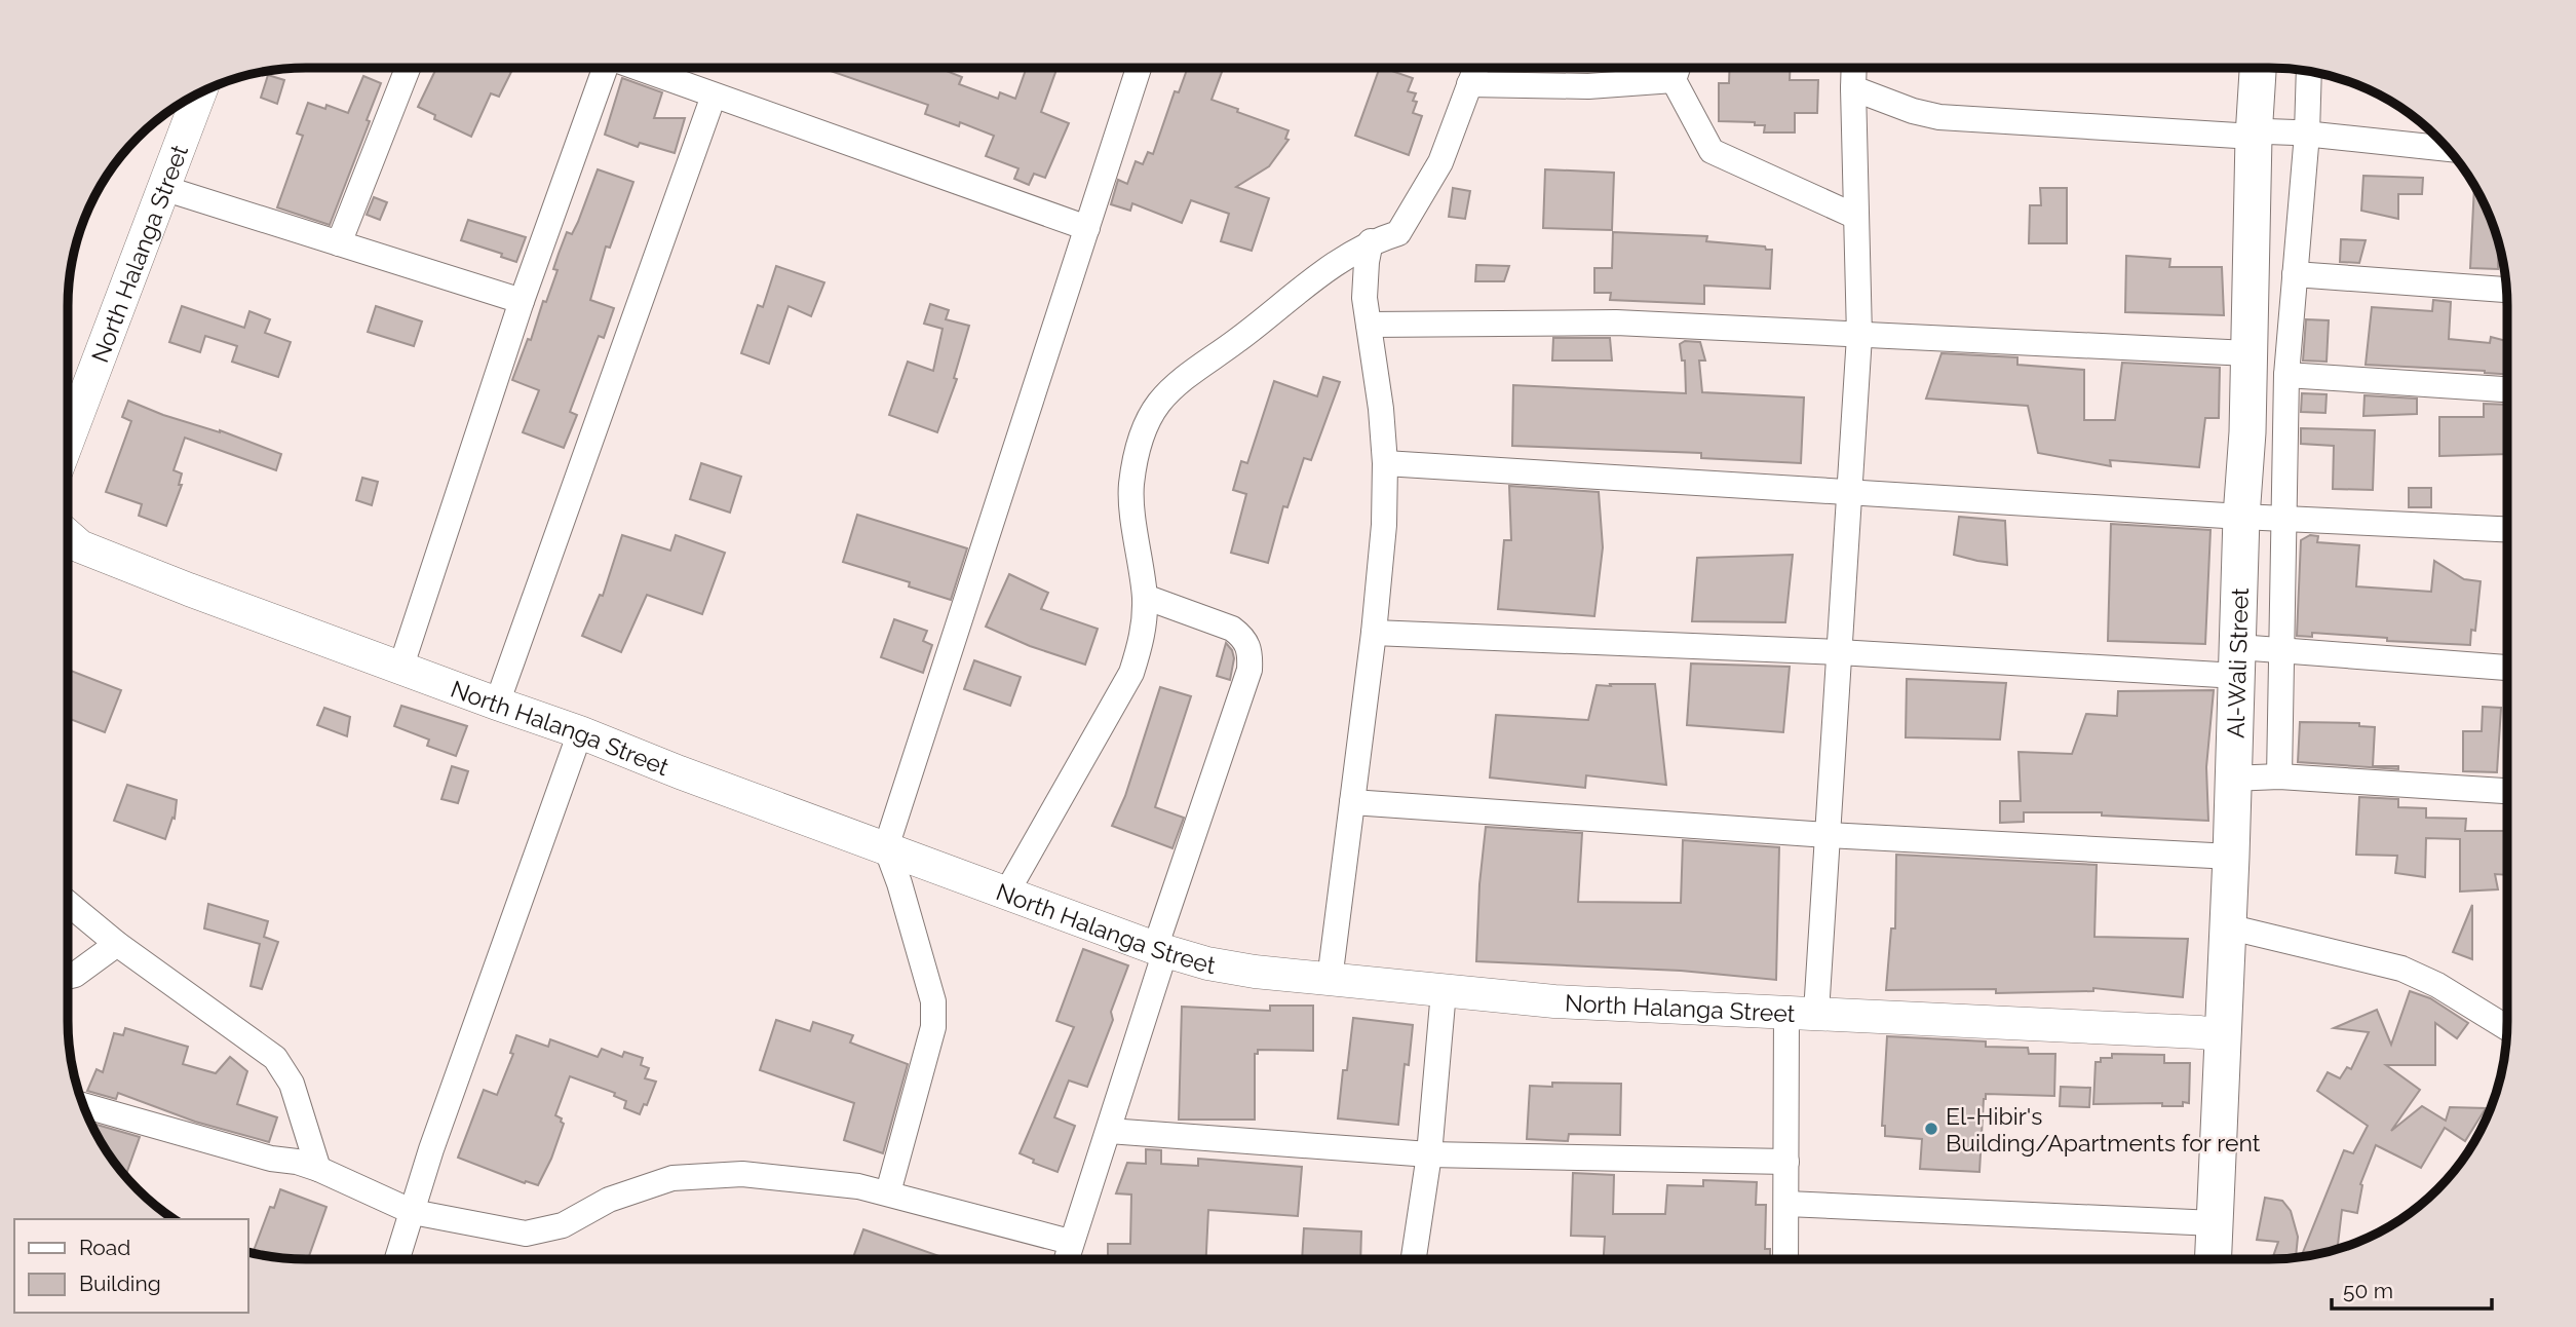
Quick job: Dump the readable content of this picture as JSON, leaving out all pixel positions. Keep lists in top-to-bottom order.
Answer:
{
  "streets": {
    "main road": ["Al-Wali Street"],
    "street": ["North Halanga Street"]
  },
  "crossings": [
    ["North Halanga Street", "Al-Wali Street"]
  ],
  "places": ["El-Hibir's Building/Apartments for rent"],
  "legend": ["Road", "Building"],
  "scale_bar": "50 m"
}
